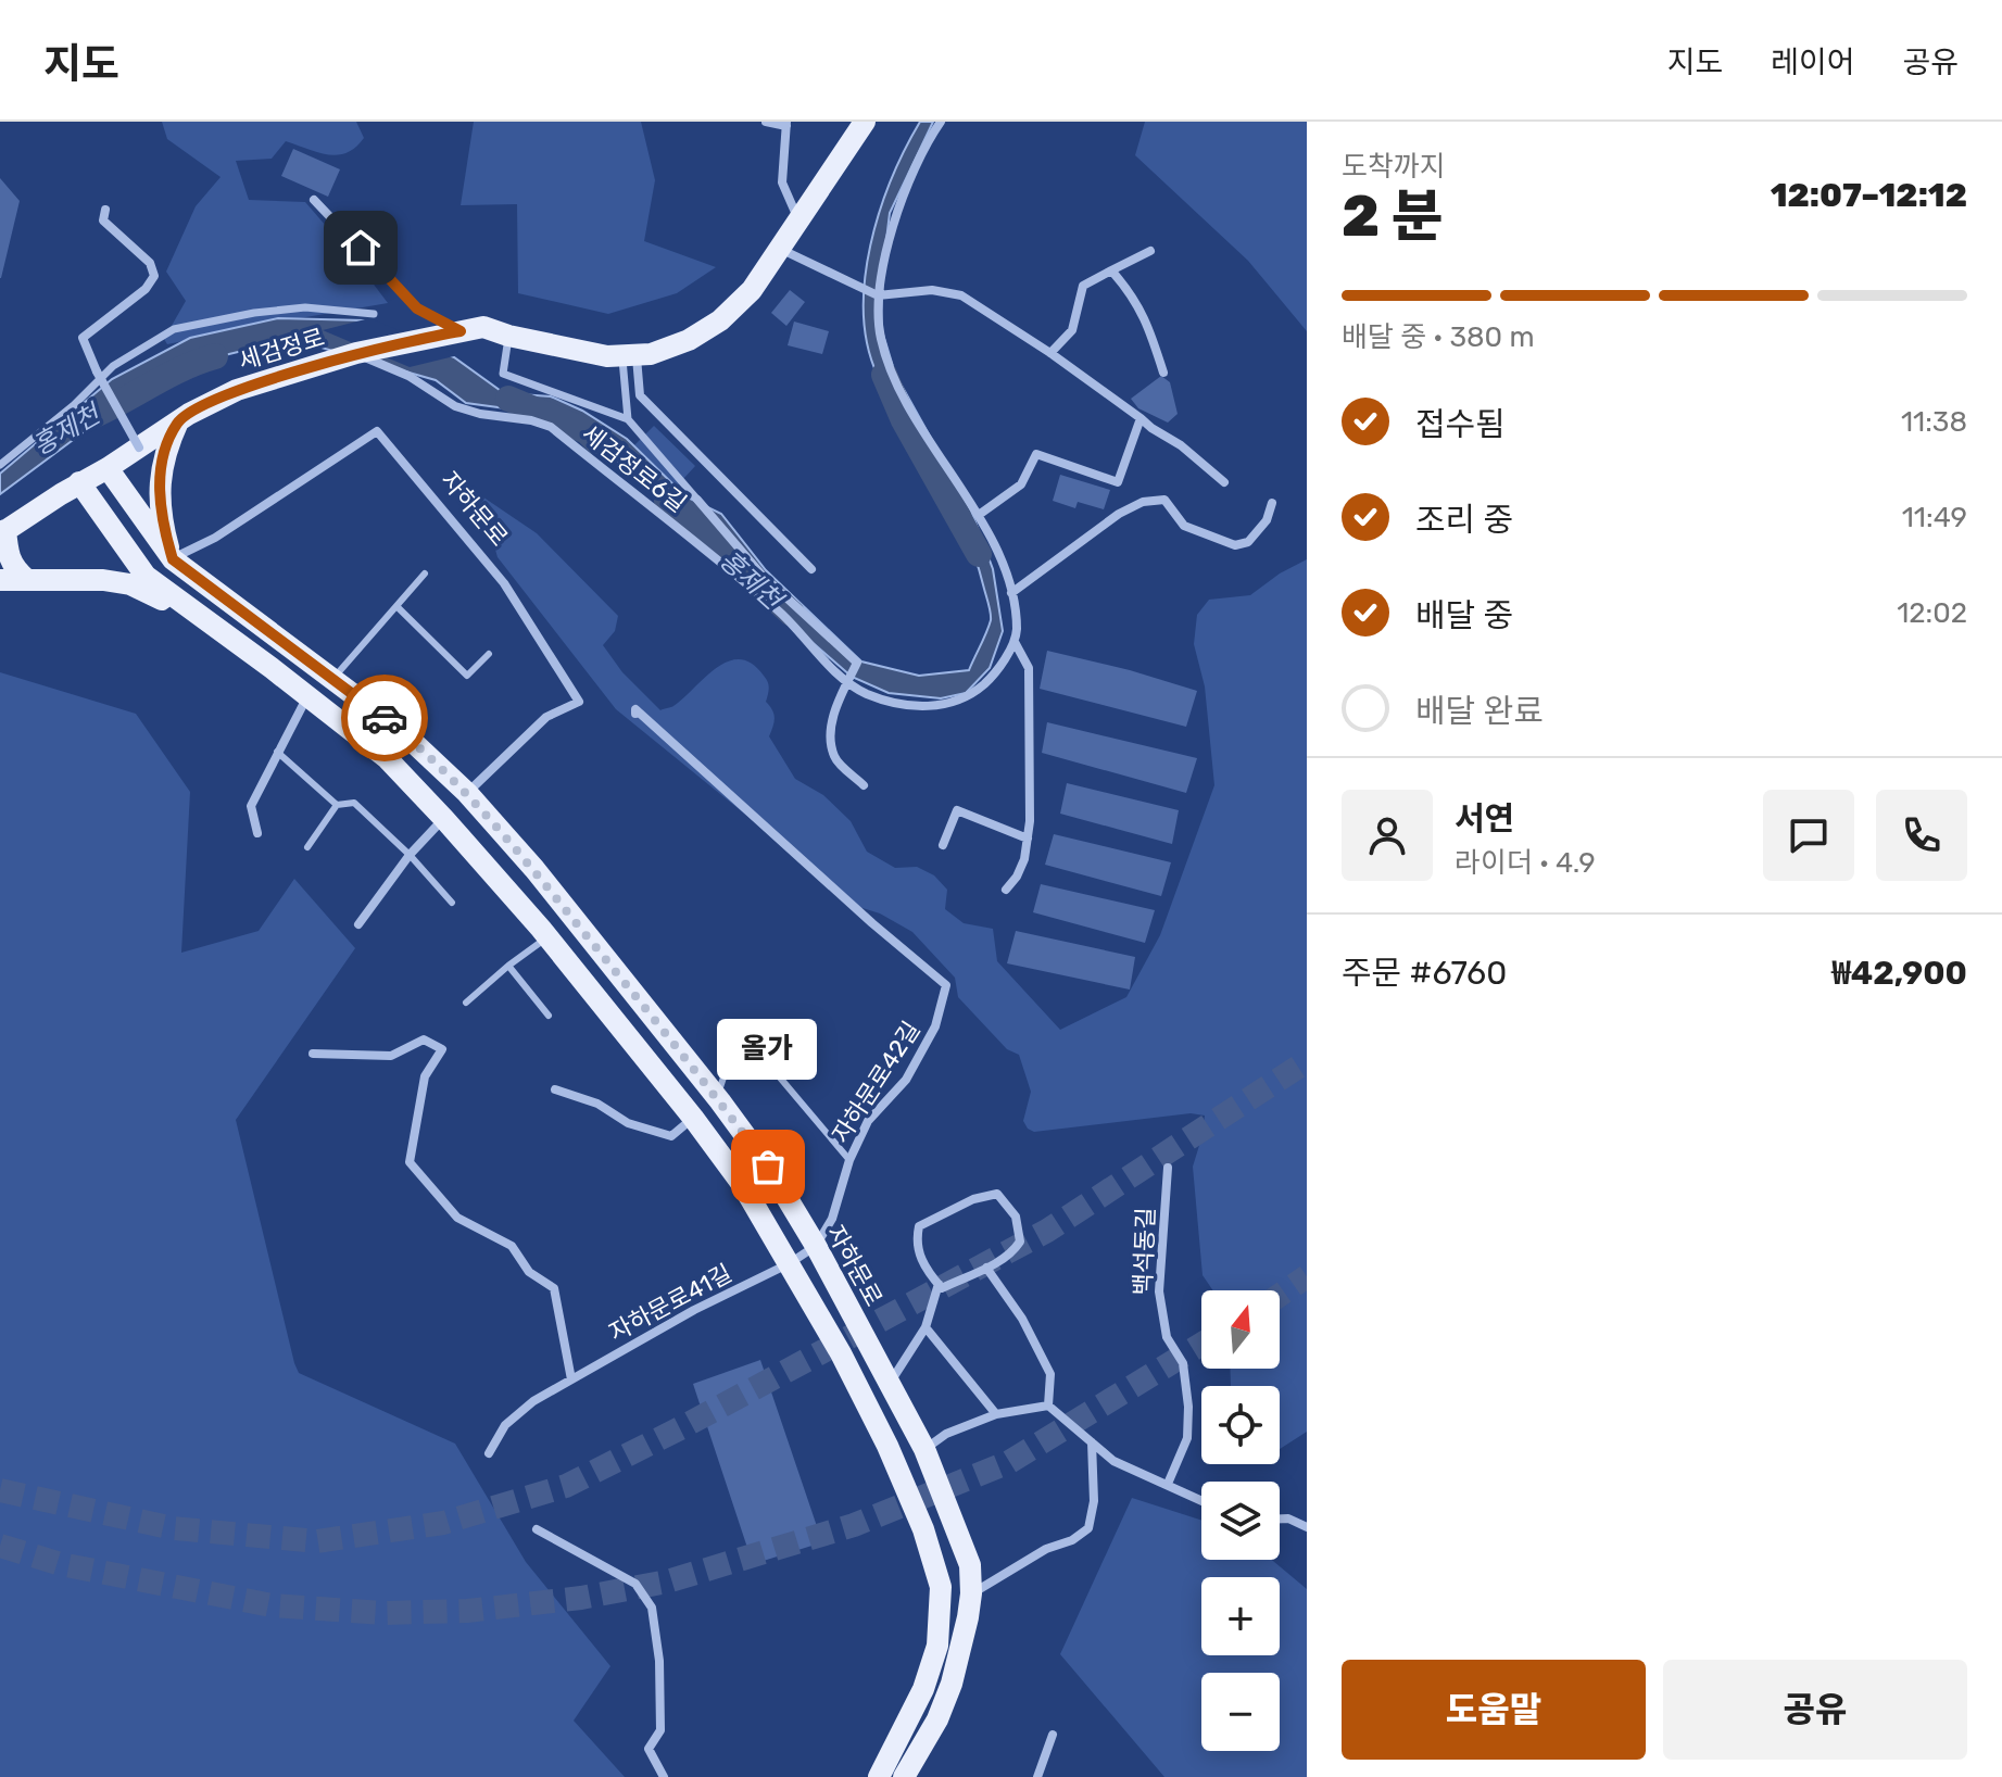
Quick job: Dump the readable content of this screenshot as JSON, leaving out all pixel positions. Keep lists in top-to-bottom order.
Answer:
{
  "streets": {
    "main road": ["세검정로", "자하문로"],
    "street": [
      "세검정로6길",
      "자하문로42길",
      "백석동길",
      "자하문로41길"
    ]
  },
  "crossings": [
    ["세검정로", "세검정로6길"],
    ["세검정로", "자하문로"],
    ["자하문로", "자하문로42길"],
    ["자하문로", "자하문로41길"],
    ["자하문로42길", "자하문로41길"]
  ],
  "water": ["홍제천"],
  "places": ["올가"],
  "north": "top",
  "page": {
    "header": "지도",
    "nav": ["지도", "레이어", "공유"],
    "heading": ["2 분", "도착까지", "12:07–12:12"],
    "panel": [
      "서연",
      "라이더 · 4.9",
      "주문 #6760",
      "₩42,900"
    ],
    "bar": "배달 중 · 380 m",
    "list": [
      ["접수됨", "11:38"],
      ["조리 중", "11:49"],
      ["배달 중", "12:02"],
      "배달 완료"
    ],
    "bubble": "올가",
    "map_buttons": ["+", "−"],
    "buttons": ["도움말", "공유"]
  }
}
